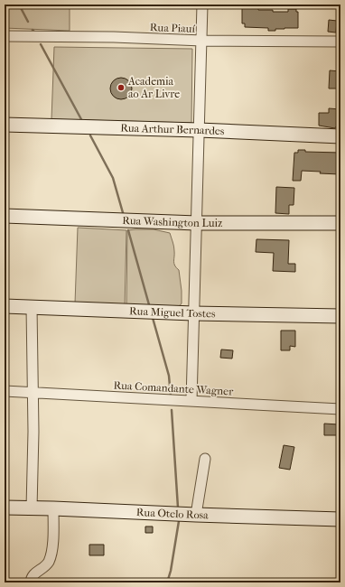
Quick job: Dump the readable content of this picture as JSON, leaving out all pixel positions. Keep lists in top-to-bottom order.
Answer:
{
  "streets": {
    "street": [
      "Rua Piauí",
      "Rua Arthur Bernardes",
      "Rua Washington Luiz",
      "Rua Miguel Tostes",
      "Rua Comandante Wagner",
      "Rua Otelo Rosa"
    ]
  },
  "places": ["Academia ao Ar Livre"]
}
